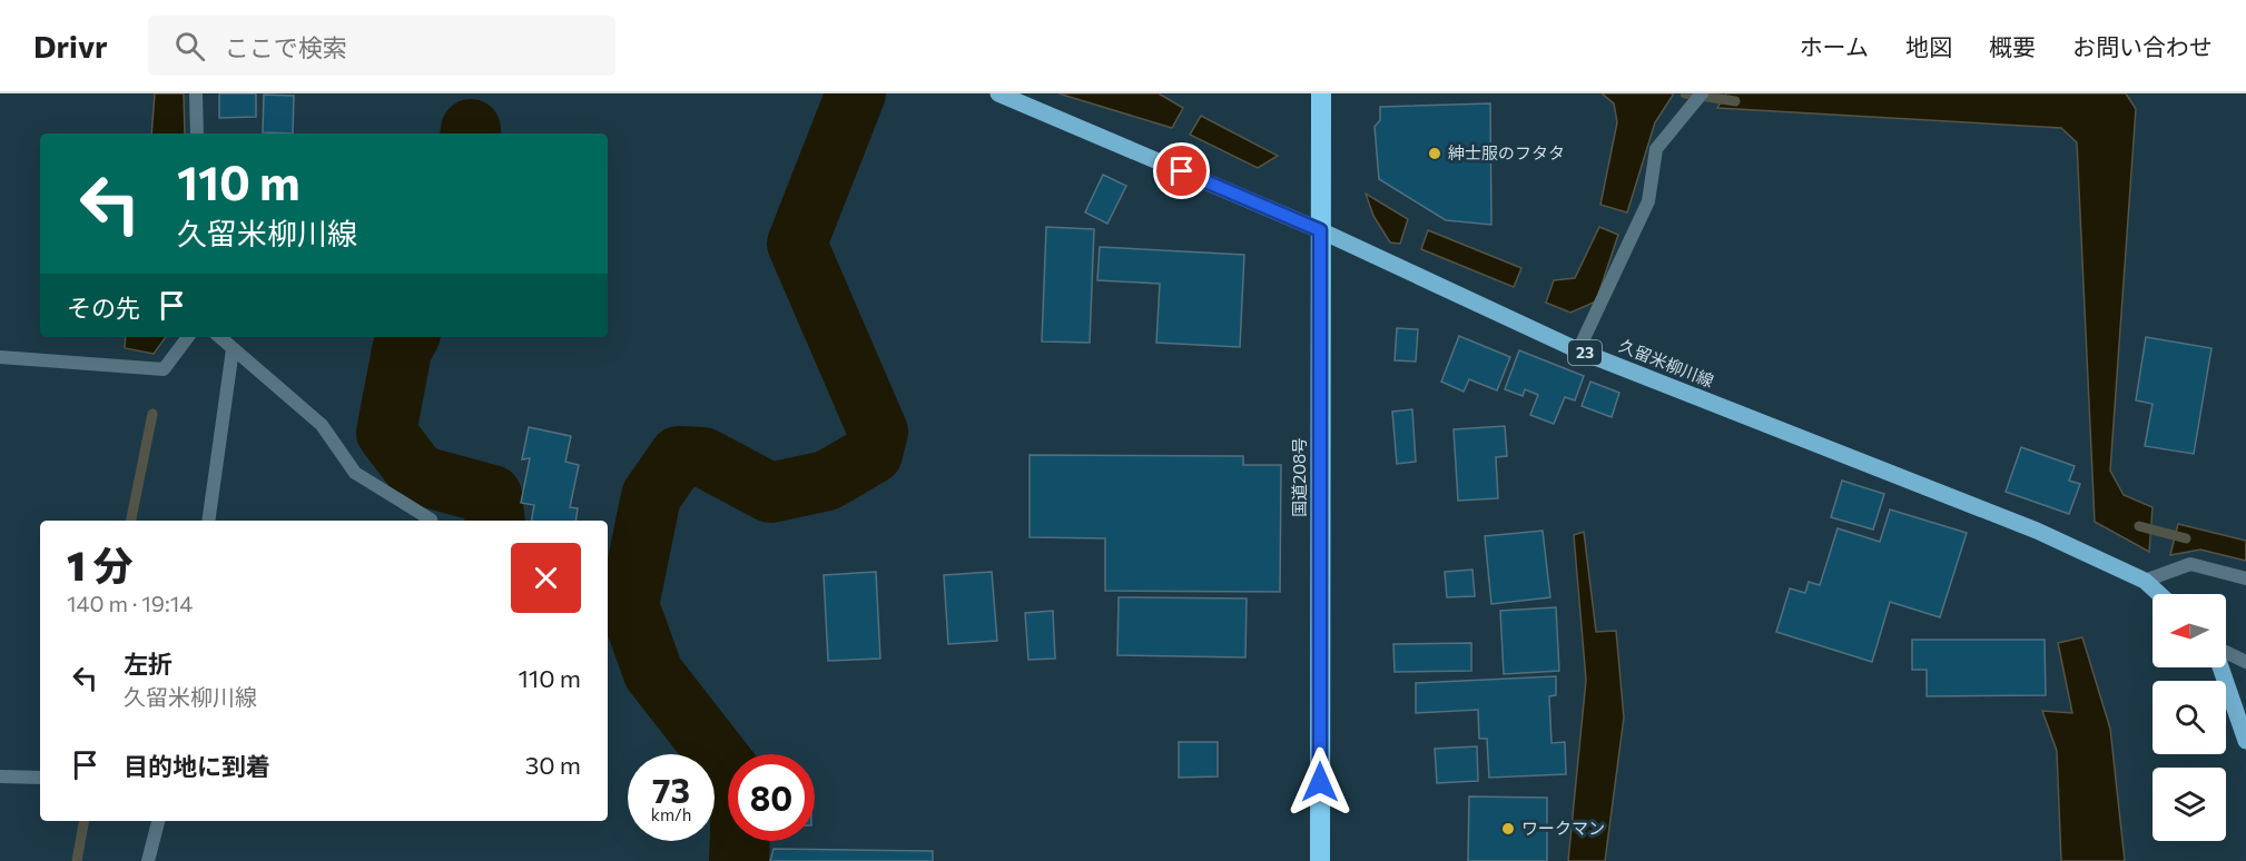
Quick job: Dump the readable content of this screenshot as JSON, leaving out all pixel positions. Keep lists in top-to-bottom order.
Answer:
{
  "streets": {
    "highway": ["国道208号"],
    "main road": ["23", "久留米柳川線"]
  },
  "crossings": [
    ["久留米柳川線", "国道208号"]
  ],
  "places": ["紳士服のフタタ", "ワークマン"],
  "north": "left",
  "page": {
    "header": "Drivr",
    "search": "ここで検索",
    "nav": [
      "ホーム",
      "地図",
      "概要",
      "お問い合わせ"
    ],
    "turn": ["110 m", "久留米柳川線"],
    "then": "その先",
    "heading": ["1 分", "140 m · 19:14"],
    "list": [
      {
        "name": "左折",
        "note": "久留米柳川線",
        "value": "110 m"
      },
      {
        "name": "目的地に到着",
        "value": "30 m"
      }
    ],
    "speed": "73 km/h",
    "limit": "80"
  }
}
